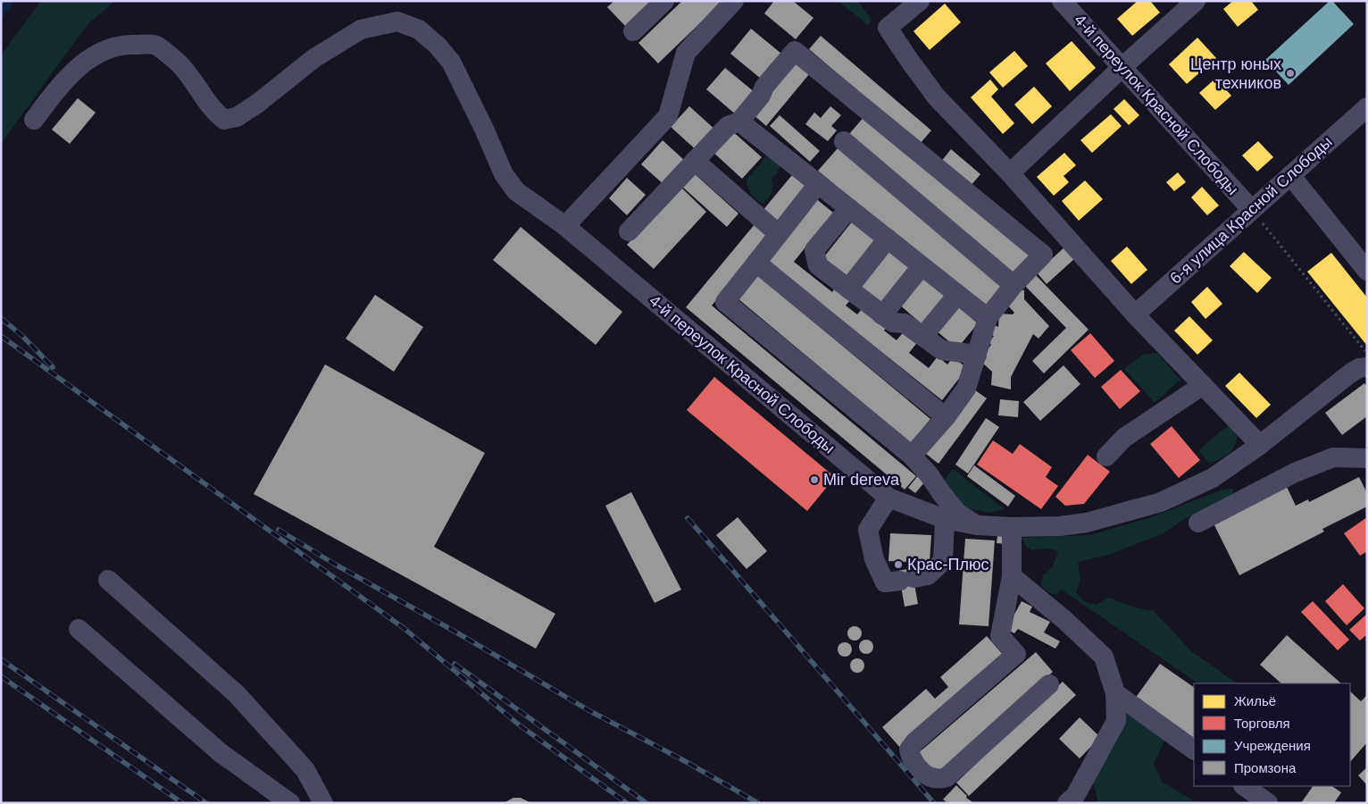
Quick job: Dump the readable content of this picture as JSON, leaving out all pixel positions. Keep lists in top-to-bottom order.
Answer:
{
  "streets": {
    "street": ["4-й переулок Красной Слободы", "6-я улица Красной Слободы"]
  },
  "crossings": [
    ["4-й переулок Красной Слободы", "6-я улица Красной Слободы"]
  ],
  "places": ["Центр юных техников", "Mir dereva", "Крас-Плюс"],
  "legend": [
    "Жильё",
    "Торговля",
    "Учреждения",
    "Промзона"
  ]
}
